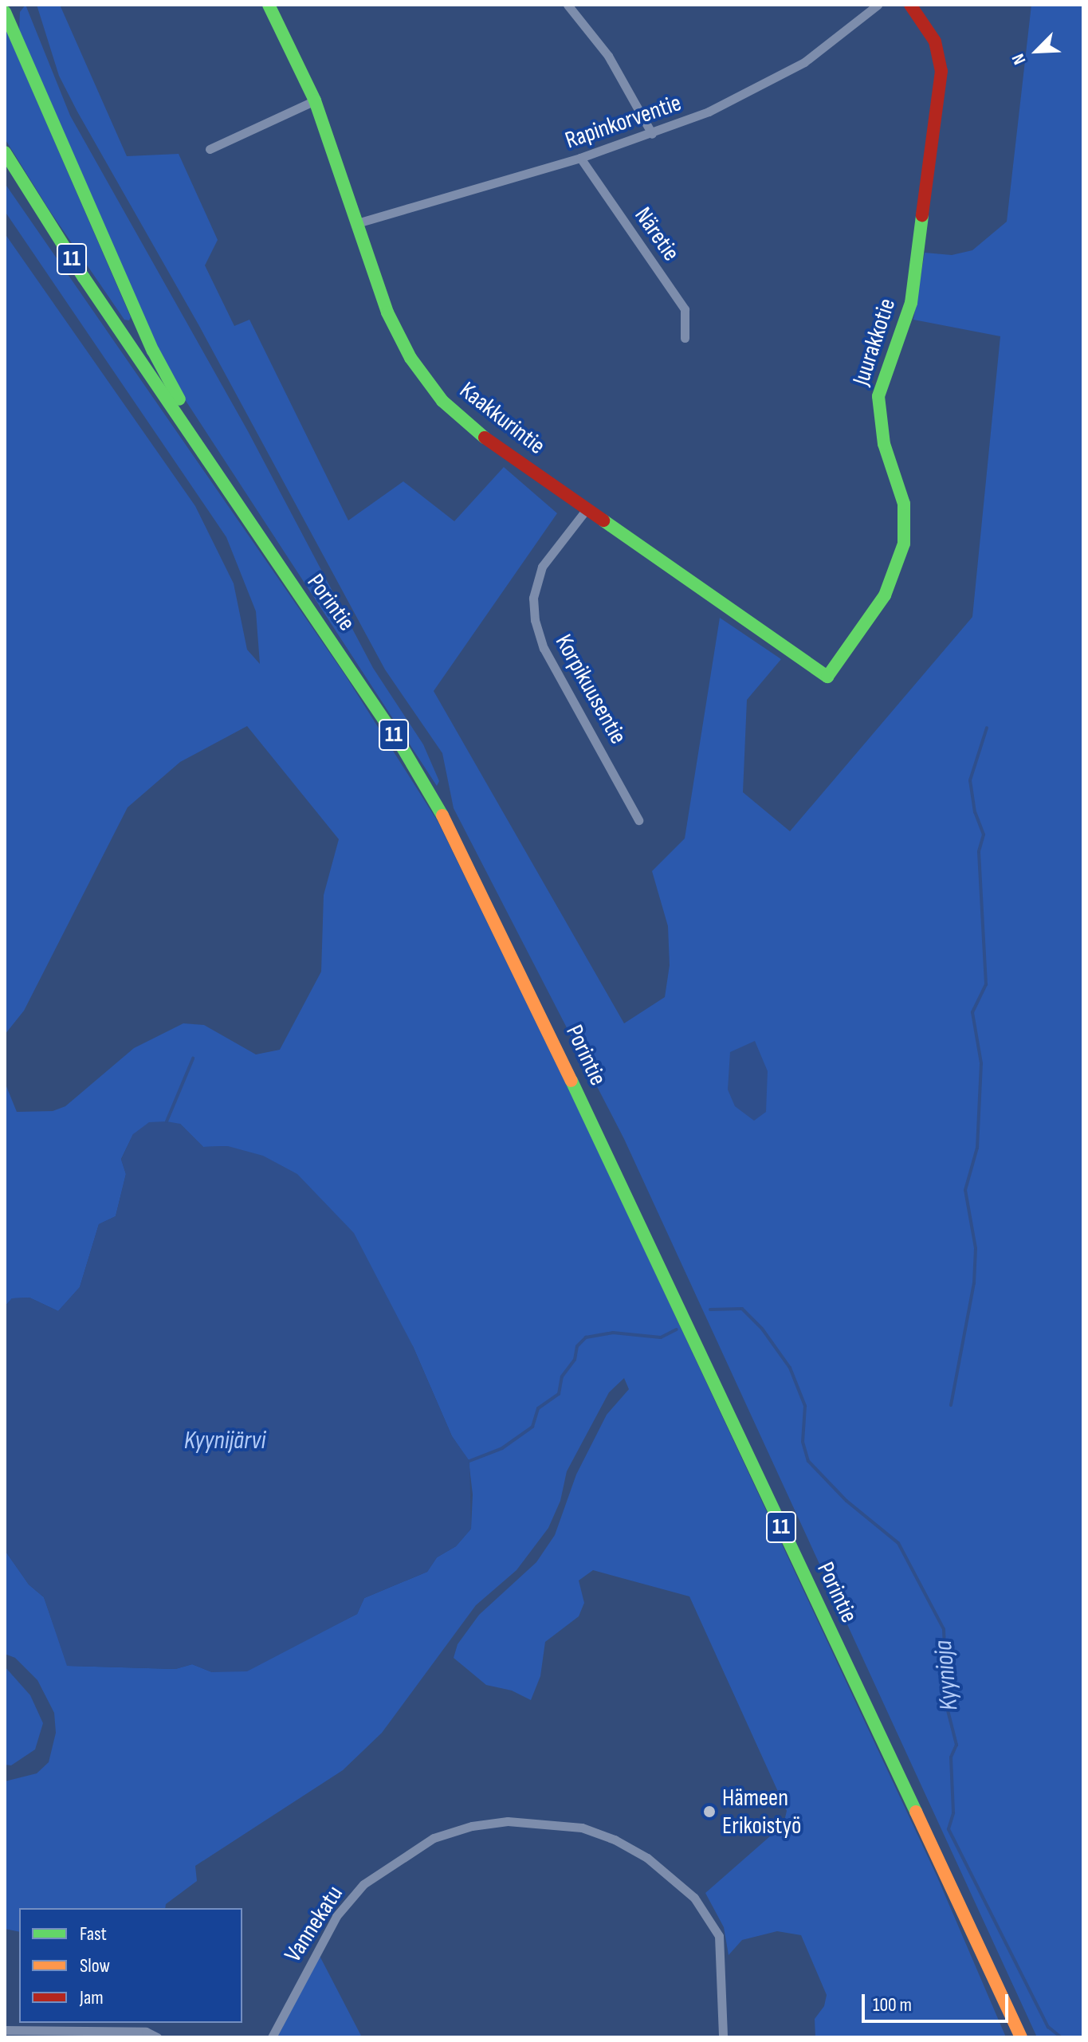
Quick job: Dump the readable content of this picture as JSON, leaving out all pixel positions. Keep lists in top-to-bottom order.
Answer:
{
  "streets": {
    "main road": [
      "11",
      "Juurakkotie",
      "Kaakkurintie",
      "Porintie"
    ],
    "street": [
      "Rapinkorventie",
      "Näretie",
      "Korpikuusentie",
      "Vannekatu"
    ]
  },
  "crossings": [
    ["Rapinkorventie", "Näretie"],
    ["Rapinkorventie", "Kaakkurintie"],
    ["Juurakkotie", "Kaakkurintie"],
    ["Kaakkurintie", "Korpikuusentie"]
  ],
  "water": ["Kyynijärvi", "Kyynioja"],
  "places": ["Hämeen Erikoistyö"],
  "legend": ["Fast", "Slow", "Jam"],
  "scale_bar": "100 m",
  "north": "bottom left"
}
